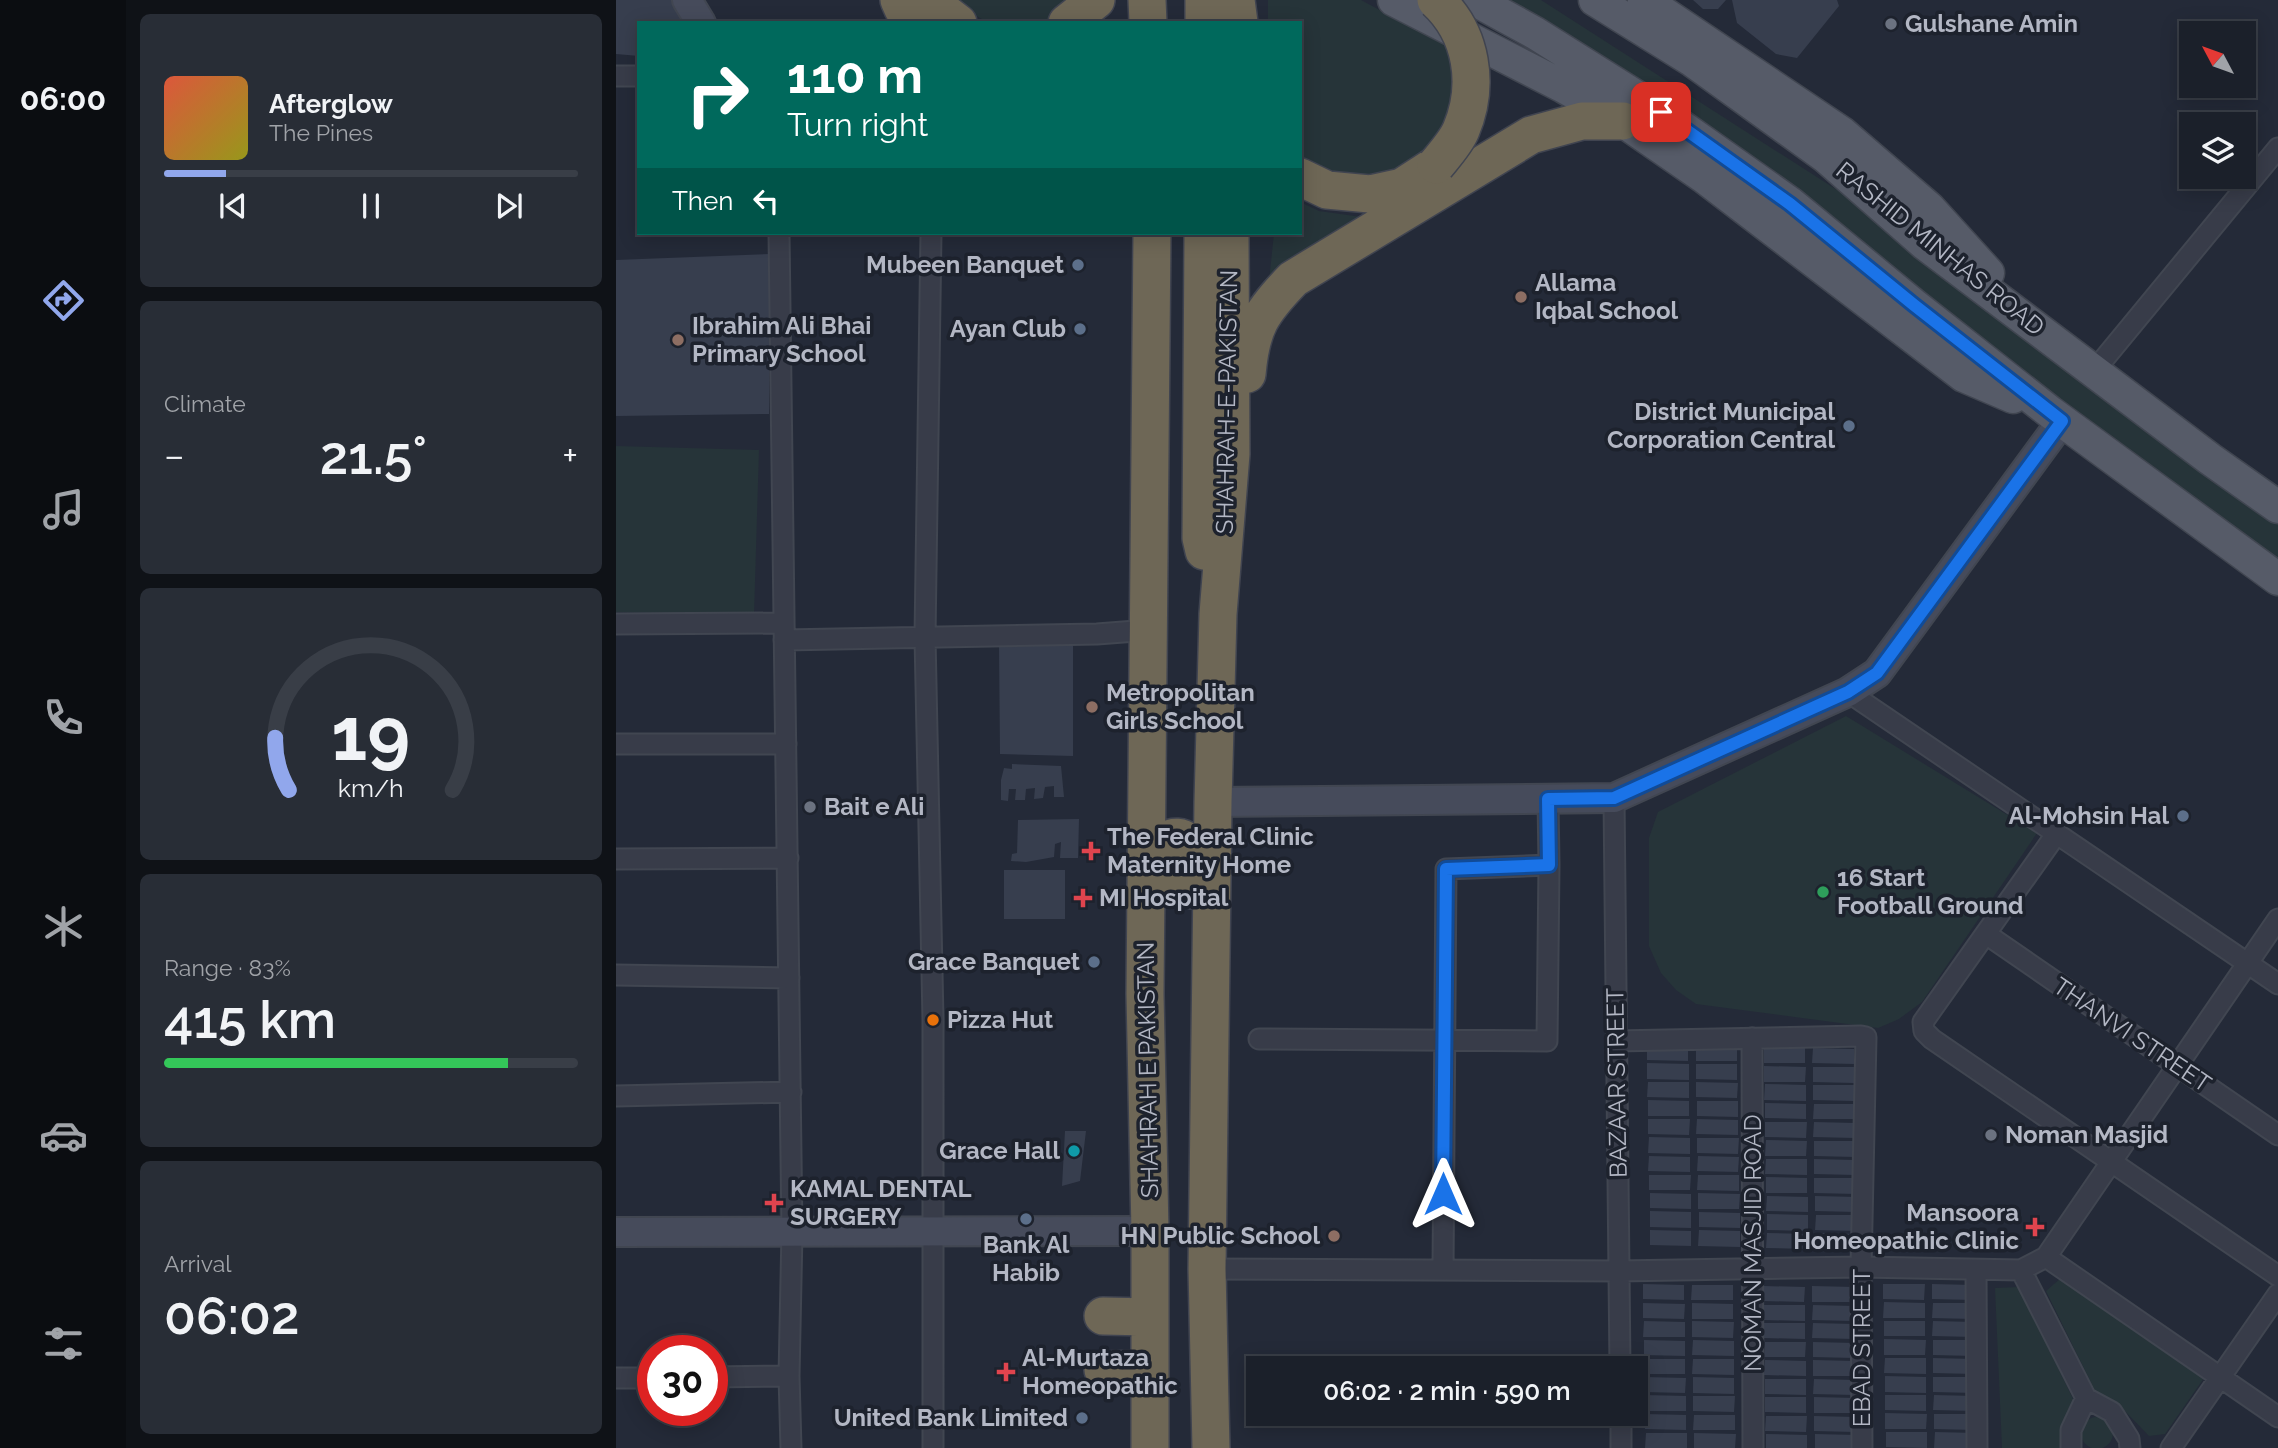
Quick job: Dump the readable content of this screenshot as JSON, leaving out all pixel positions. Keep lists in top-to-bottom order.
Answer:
{
  "streets": {
    "highway": ["SHAHRAH-E-PAKISTAN", "SHAHRAH E PAKISTAN"],
    "main road": ["RASHID MINHAS ROAD"],
    "street": [
      "THANVI STREET",
      "BAZAAR STREET",
      "NOMAN MASJID ROAD",
      "EBAD STREET"
    ]
  },
  "crossings": [
    ["NOMAN MASJID ROAD", "EBAD STREET"]
  ],
  "places": {
    "other": [
      "Gulshane Amin",
      "Mubeen Banquet",
      "Allama Iqbal School",
      "Ayan Club",
      "Ibrahim Ali Bhai Primary School",
      "District Municipal Corporation Central",
      "Metropolitan Girls School",
      "Bait e Ali",
      "Al-Mohsin Hal",
      "16 Start Football Ground",
      "Grace Banquet",
      "Pizza Hut",
      "Noman Masjid",
      "Grace Hall",
      "Bank Al Habib",
      "HN Public School",
      "United Bank Limited"
    ],
    "health": [
      "The Federal Clinic Maternity Home",
      "MI Hospital",
      "KAMAL DENTAL SURGERY",
      "Mansoora Homeopathic Clinic",
      "Al-Murtaza Homeopathic"
    ]
  },
  "north": "top left",
  "page": {
    "tabs": "06:00",
    "turn": ["110 m", "Turn right"],
    "song": ["Afterglow", "The Pines"],
    "then": "Then",
    "tile": [
      "Climate",
      ["Range · 83%", "415 km"],
      ["Arrival", "06:02"]
    ],
    "heat": ["−", "21.5°", "+"],
    "limit": "30",
    "trip": "06:02 · 2 min · 590 m",
    "gauge": ["19", "km/h"]
  }
}
